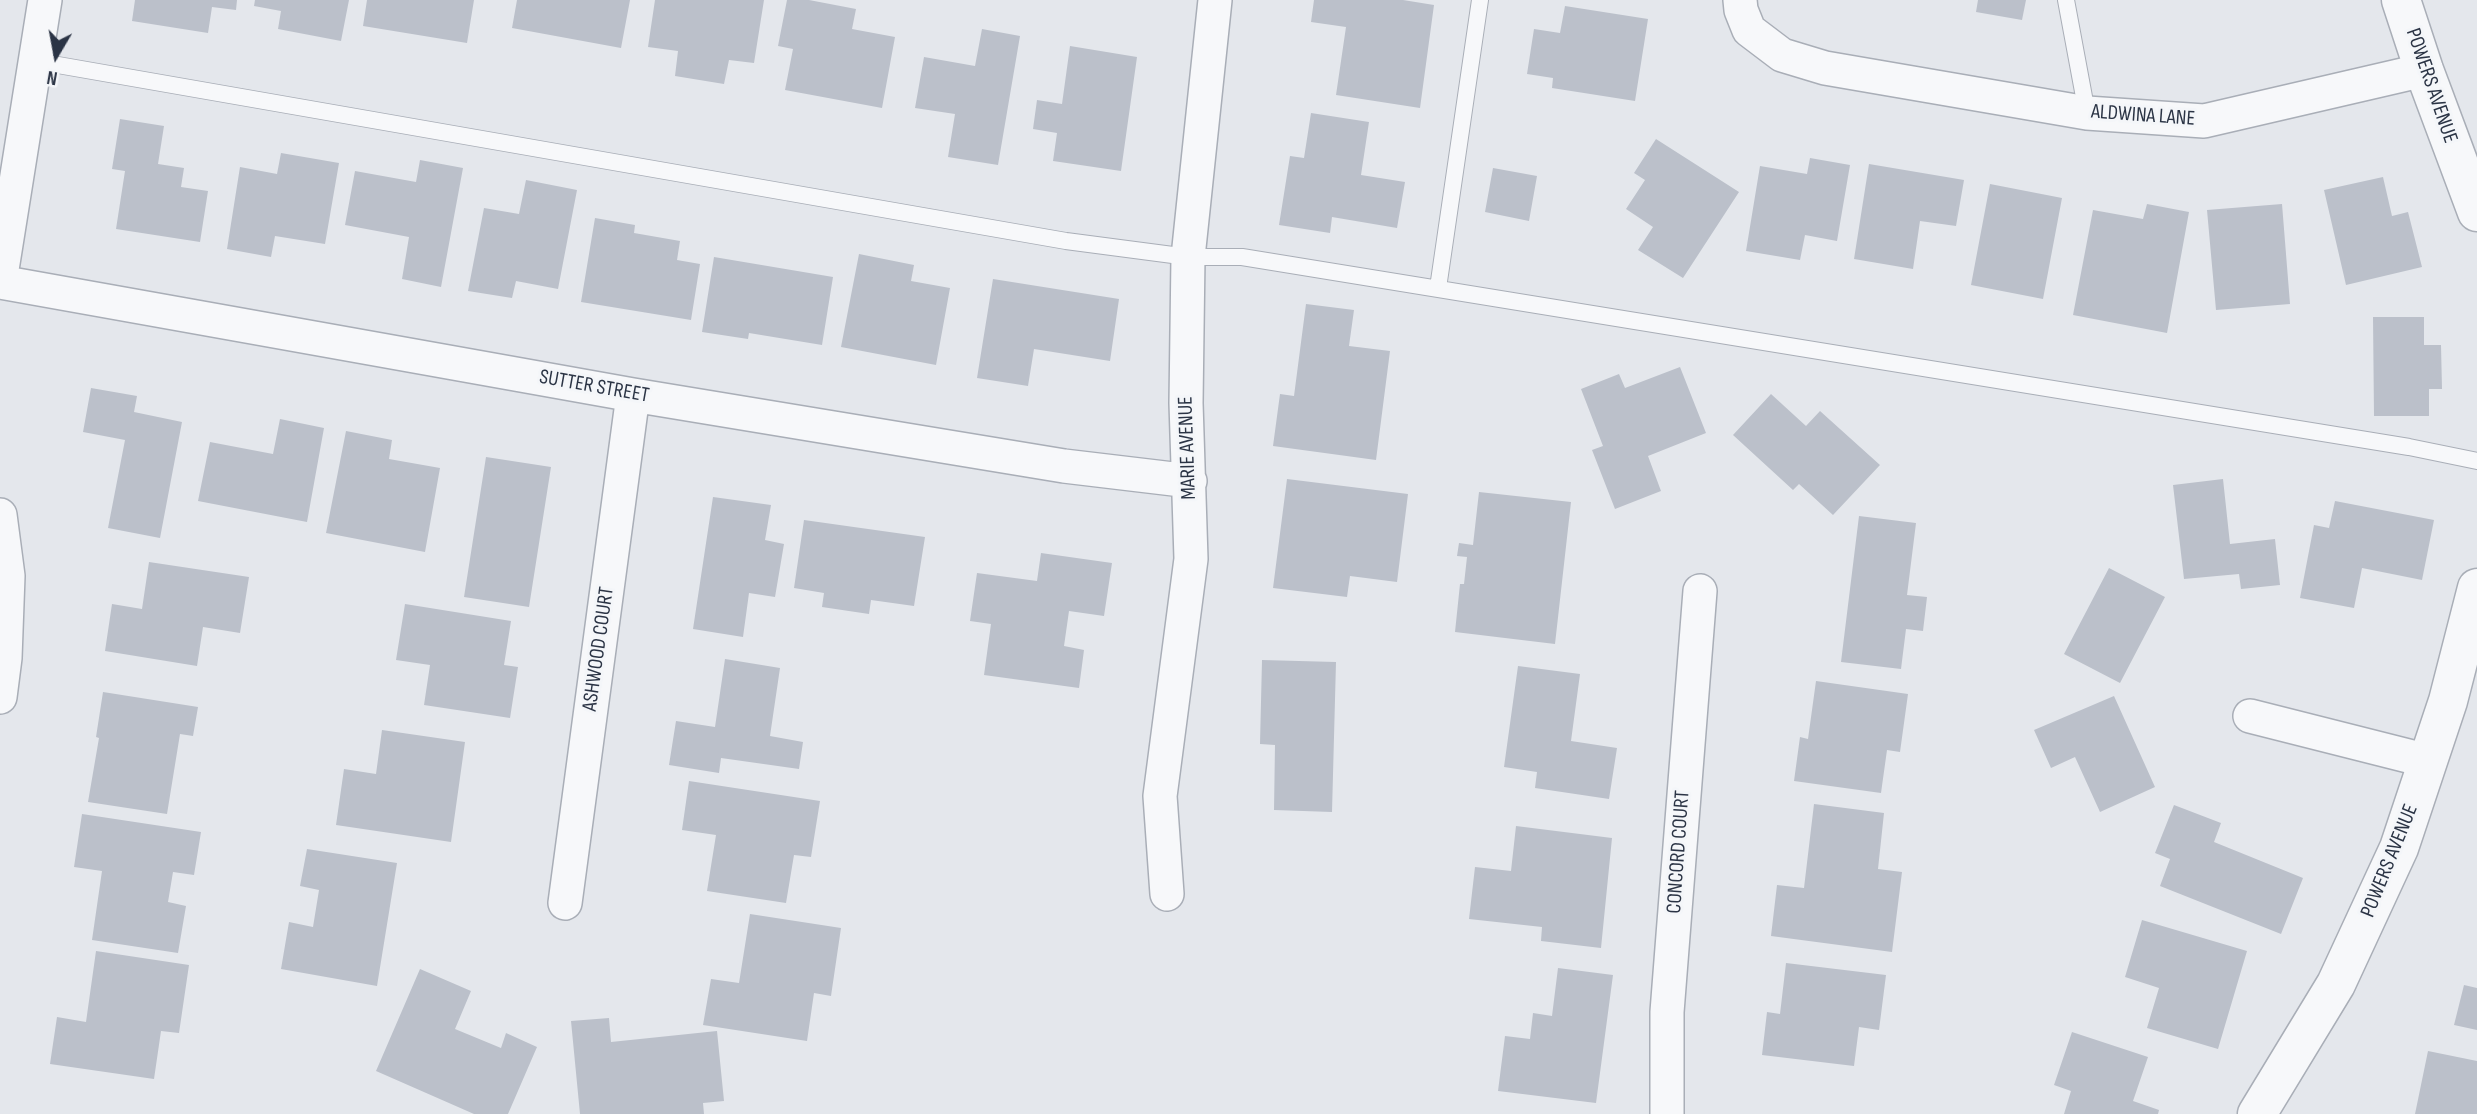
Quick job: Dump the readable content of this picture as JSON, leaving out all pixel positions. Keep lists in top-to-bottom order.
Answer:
{
  "streets": {
    "street": [
      "POWERS AVENUE",
      "ALDWINA LANE",
      "SUTTER STREET",
      "MARIE AVENUE",
      "ASHWOOD COURT",
      "CONCORD COURT"
    ]
  },
  "crossings": [
    ["POWERS AVENUE", "ALDWINA LANE"],
    ["SUTTER STREET", "MARIE AVENUE"],
    ["SUTTER STREET", "ASHWOOD COURT"]
  ],
  "north": "bottom"
}
